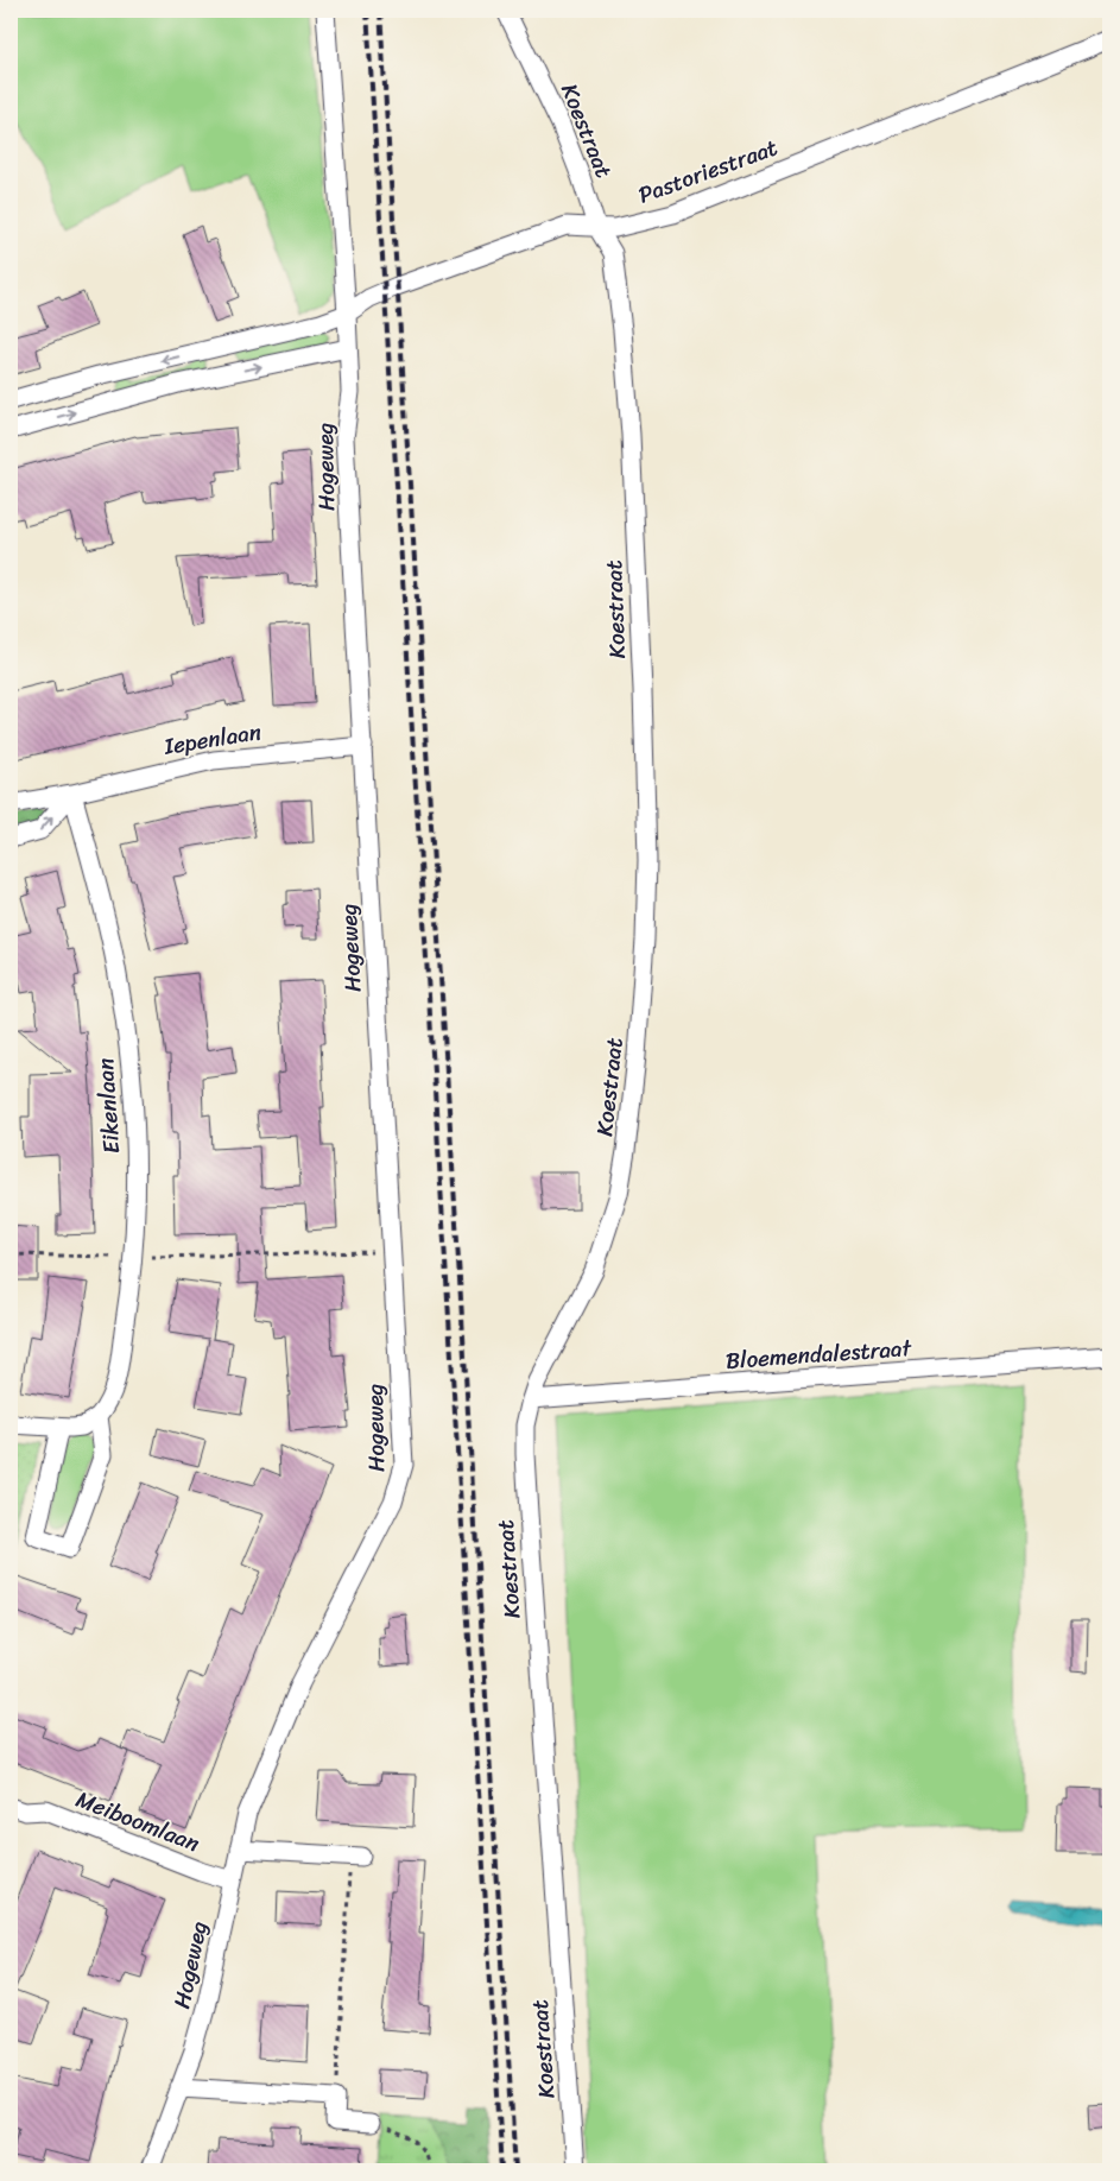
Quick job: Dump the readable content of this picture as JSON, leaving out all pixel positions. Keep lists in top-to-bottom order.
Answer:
{
  "streets": {
    "street": [
      "Koestraat",
      "Pastoriestraat",
      "Hogeweg",
      "Iepenlaan",
      "Eikenlaan",
      "Bloemendalestraat",
      "Meiboomlaan"
    ]
  },
  "crossings": [
    ["Koestraat", "Pastoriestraat"],
    ["Koestraat", "Bloemendalestraat"],
    ["Pastoriestraat", "Hogeweg"],
    ["Hogeweg", "Iepenlaan"],
    ["Hogeweg", "Meiboomlaan"],
    ["Iepenlaan", "Eikenlaan"]
  ]
}
